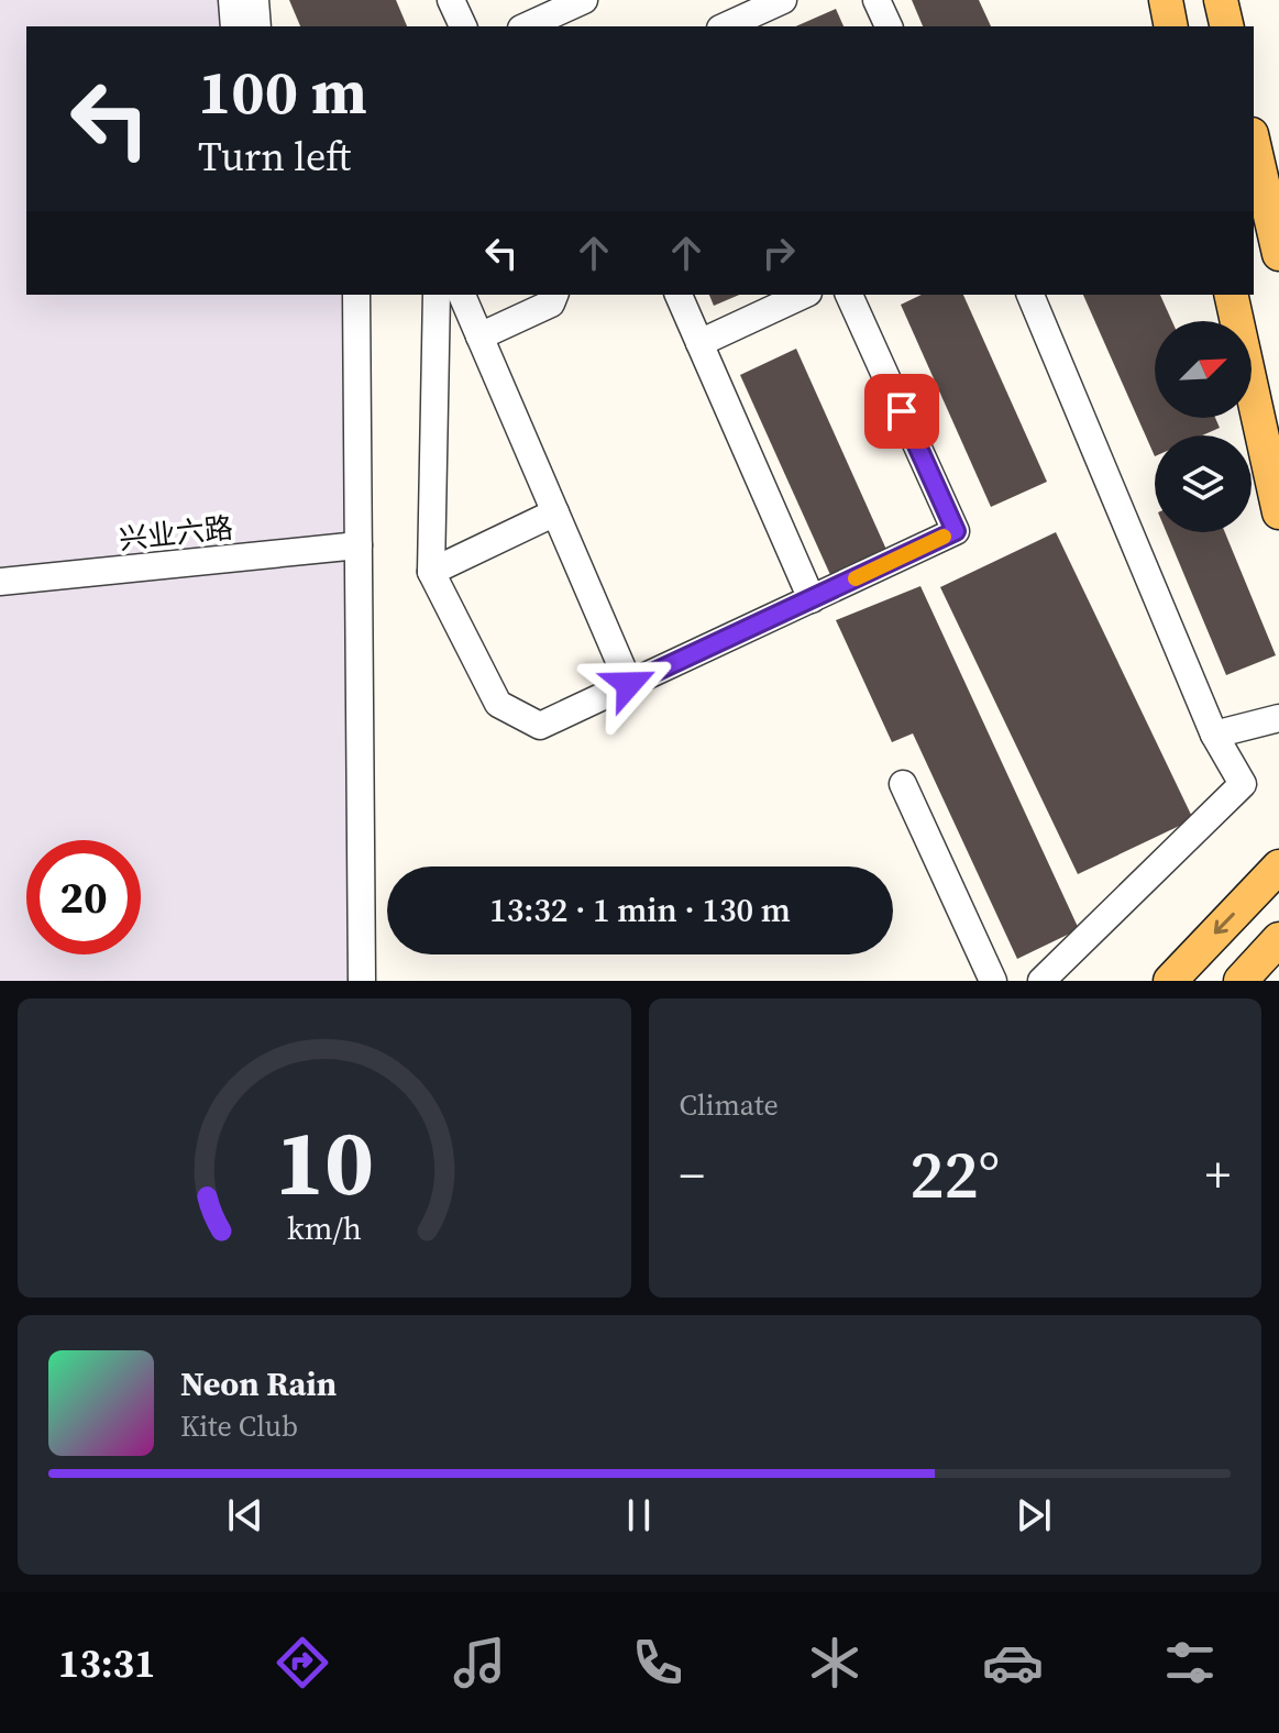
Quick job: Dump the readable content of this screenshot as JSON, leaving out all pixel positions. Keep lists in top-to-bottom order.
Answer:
{
  "streets": {
    "street": ["兴业六路"]
  },
  "north": "top right",
  "page": {
    "turn": ["100 m", "Turn left"],
    "limit": "20",
    "trip": "13:32 · 1 min · 130 m",
    "tile": "Climate",
    "heat": ["−", "22°", "+"],
    "song": ["Neon Rain", "Kite Club"],
    "tabs": "13:31",
    "gauge": ["10", "km/h"]
  }
}
